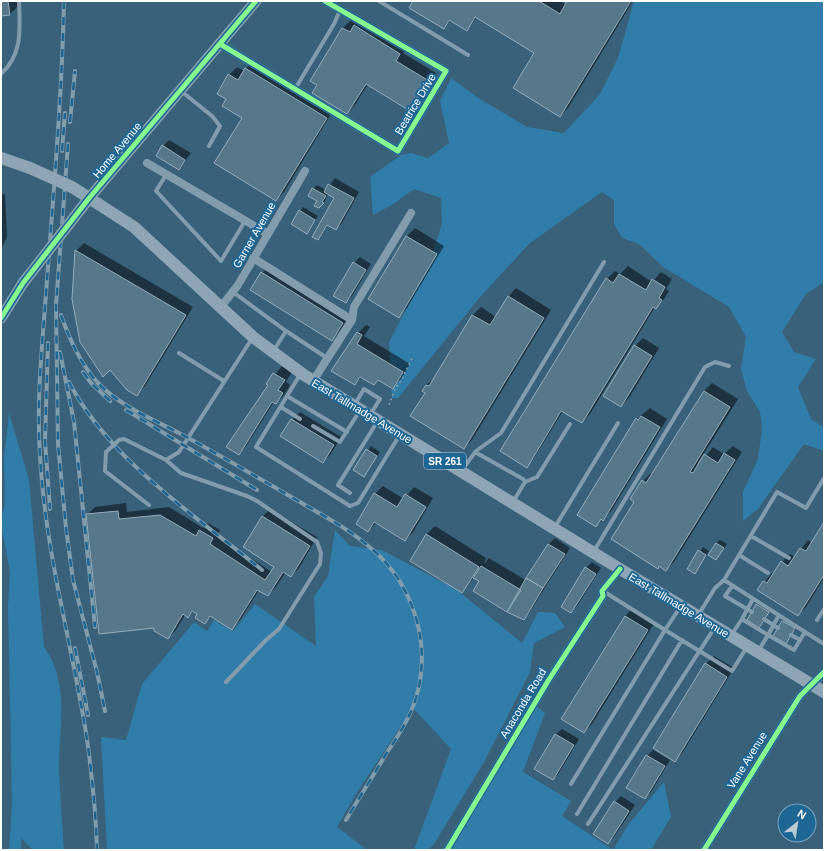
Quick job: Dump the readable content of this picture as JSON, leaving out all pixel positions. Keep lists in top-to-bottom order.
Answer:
{
  "streets": {
    "main road": ["East Tallmadge Avenue", "SR 261"],
    "street": [
      "Beatrice Drive",
      "Home Avenue",
      "Garner Avenue",
      "Anaconda Road",
      "Vane Avenue"
    ]
  },
  "crossings": [
    ["Beatrice Drive", "Home Avenue"],
    ["Home Avenue", "East Tallmadge Avenue"],
    ["Garner Avenue", "East Tallmadge Avenue"],
    ["East Tallmadge Avenue", "Anaconda Road"],
    ["East Tallmadge Avenue", "Vane Avenue"]
  ],
  "north": "top right"
}
